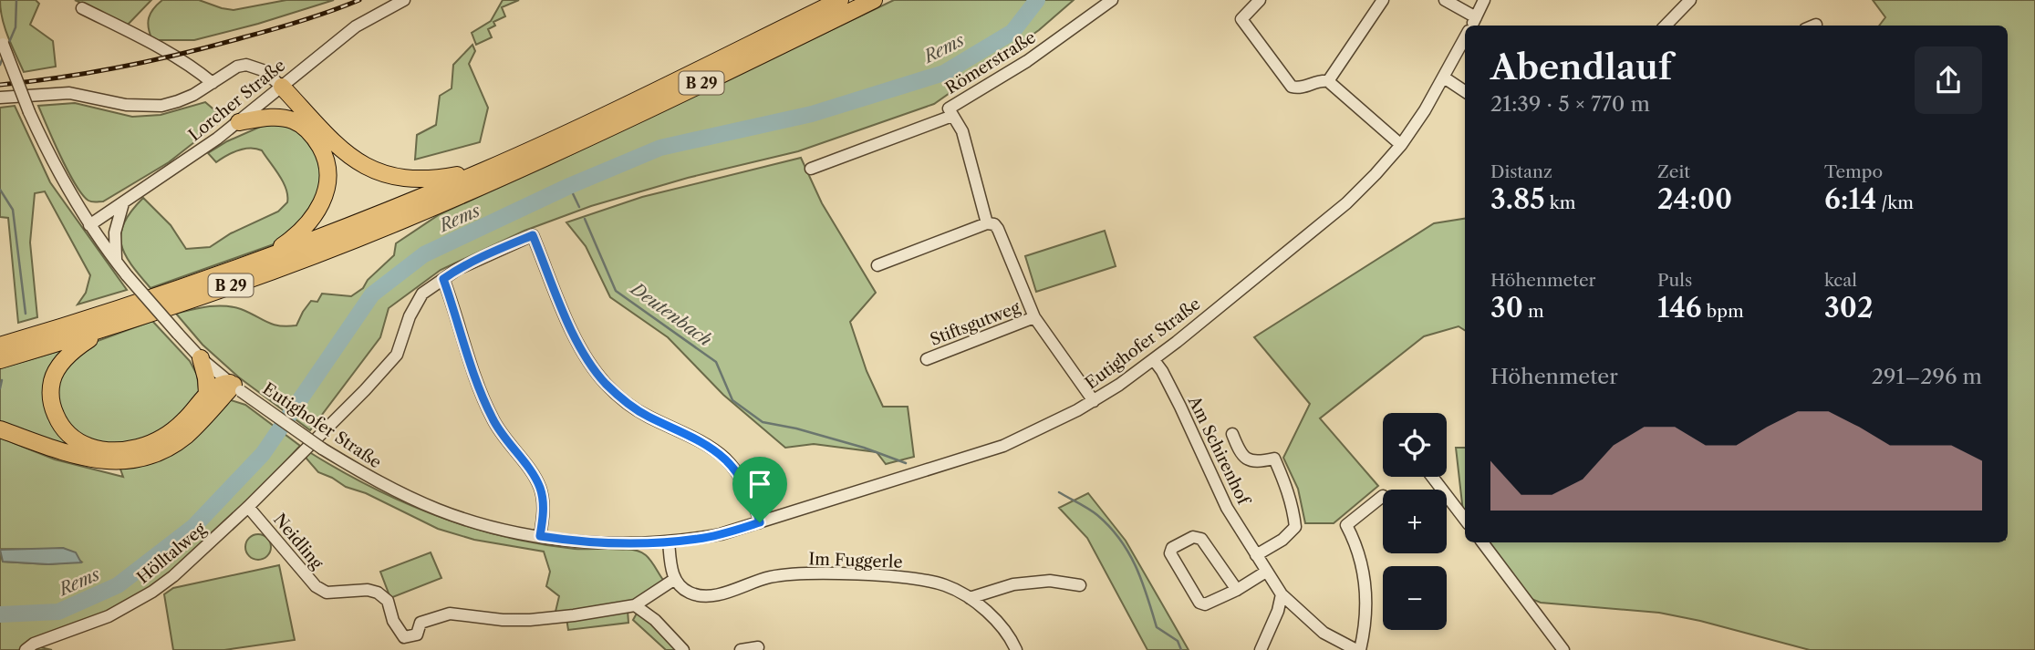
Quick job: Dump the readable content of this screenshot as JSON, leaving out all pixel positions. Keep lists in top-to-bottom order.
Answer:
{
  "streets": {
    "highway": ["B 29"],
    "street": [
      "Römerstraße",
      "Lorcher Straße",
      "Stiftsgutweg",
      "Eutighofer Straße",
      "Am Schirenhof",
      "Neidling",
      "Hölltalweg",
      "Im Fuggerle"
    ]
  },
  "crossings": [
    ["Lorcher Straße", "Eutighofer Straße"],
    ["Stiftsgutweg", "Eutighofer Straße"],
    ["Eutighofer Straße", "Am Schirenhof"],
    ["Eutighofer Straße", "Hölltalweg"],
    ["Neidling", "Hölltalweg"]
  ],
  "water": ["Rems", "Deutenbach"],
  "page": {
    "heading": ["Abendlauf", "21:39 · 5 × 770 m"],
    "stats": [
      ["Distanz", "3.85 km"],
      ["Zeit", "24:00"],
      ["Tempo", "6:14 /km"],
      ["Höhenmeter", "30 m"],
      ["Puls", "146 bpm"],
      ["kcal", "302"]
    ],
    "chart": ["Höhenmeter", "291–296 m"],
    "map_buttons": ["+", "−"]
  }
}
